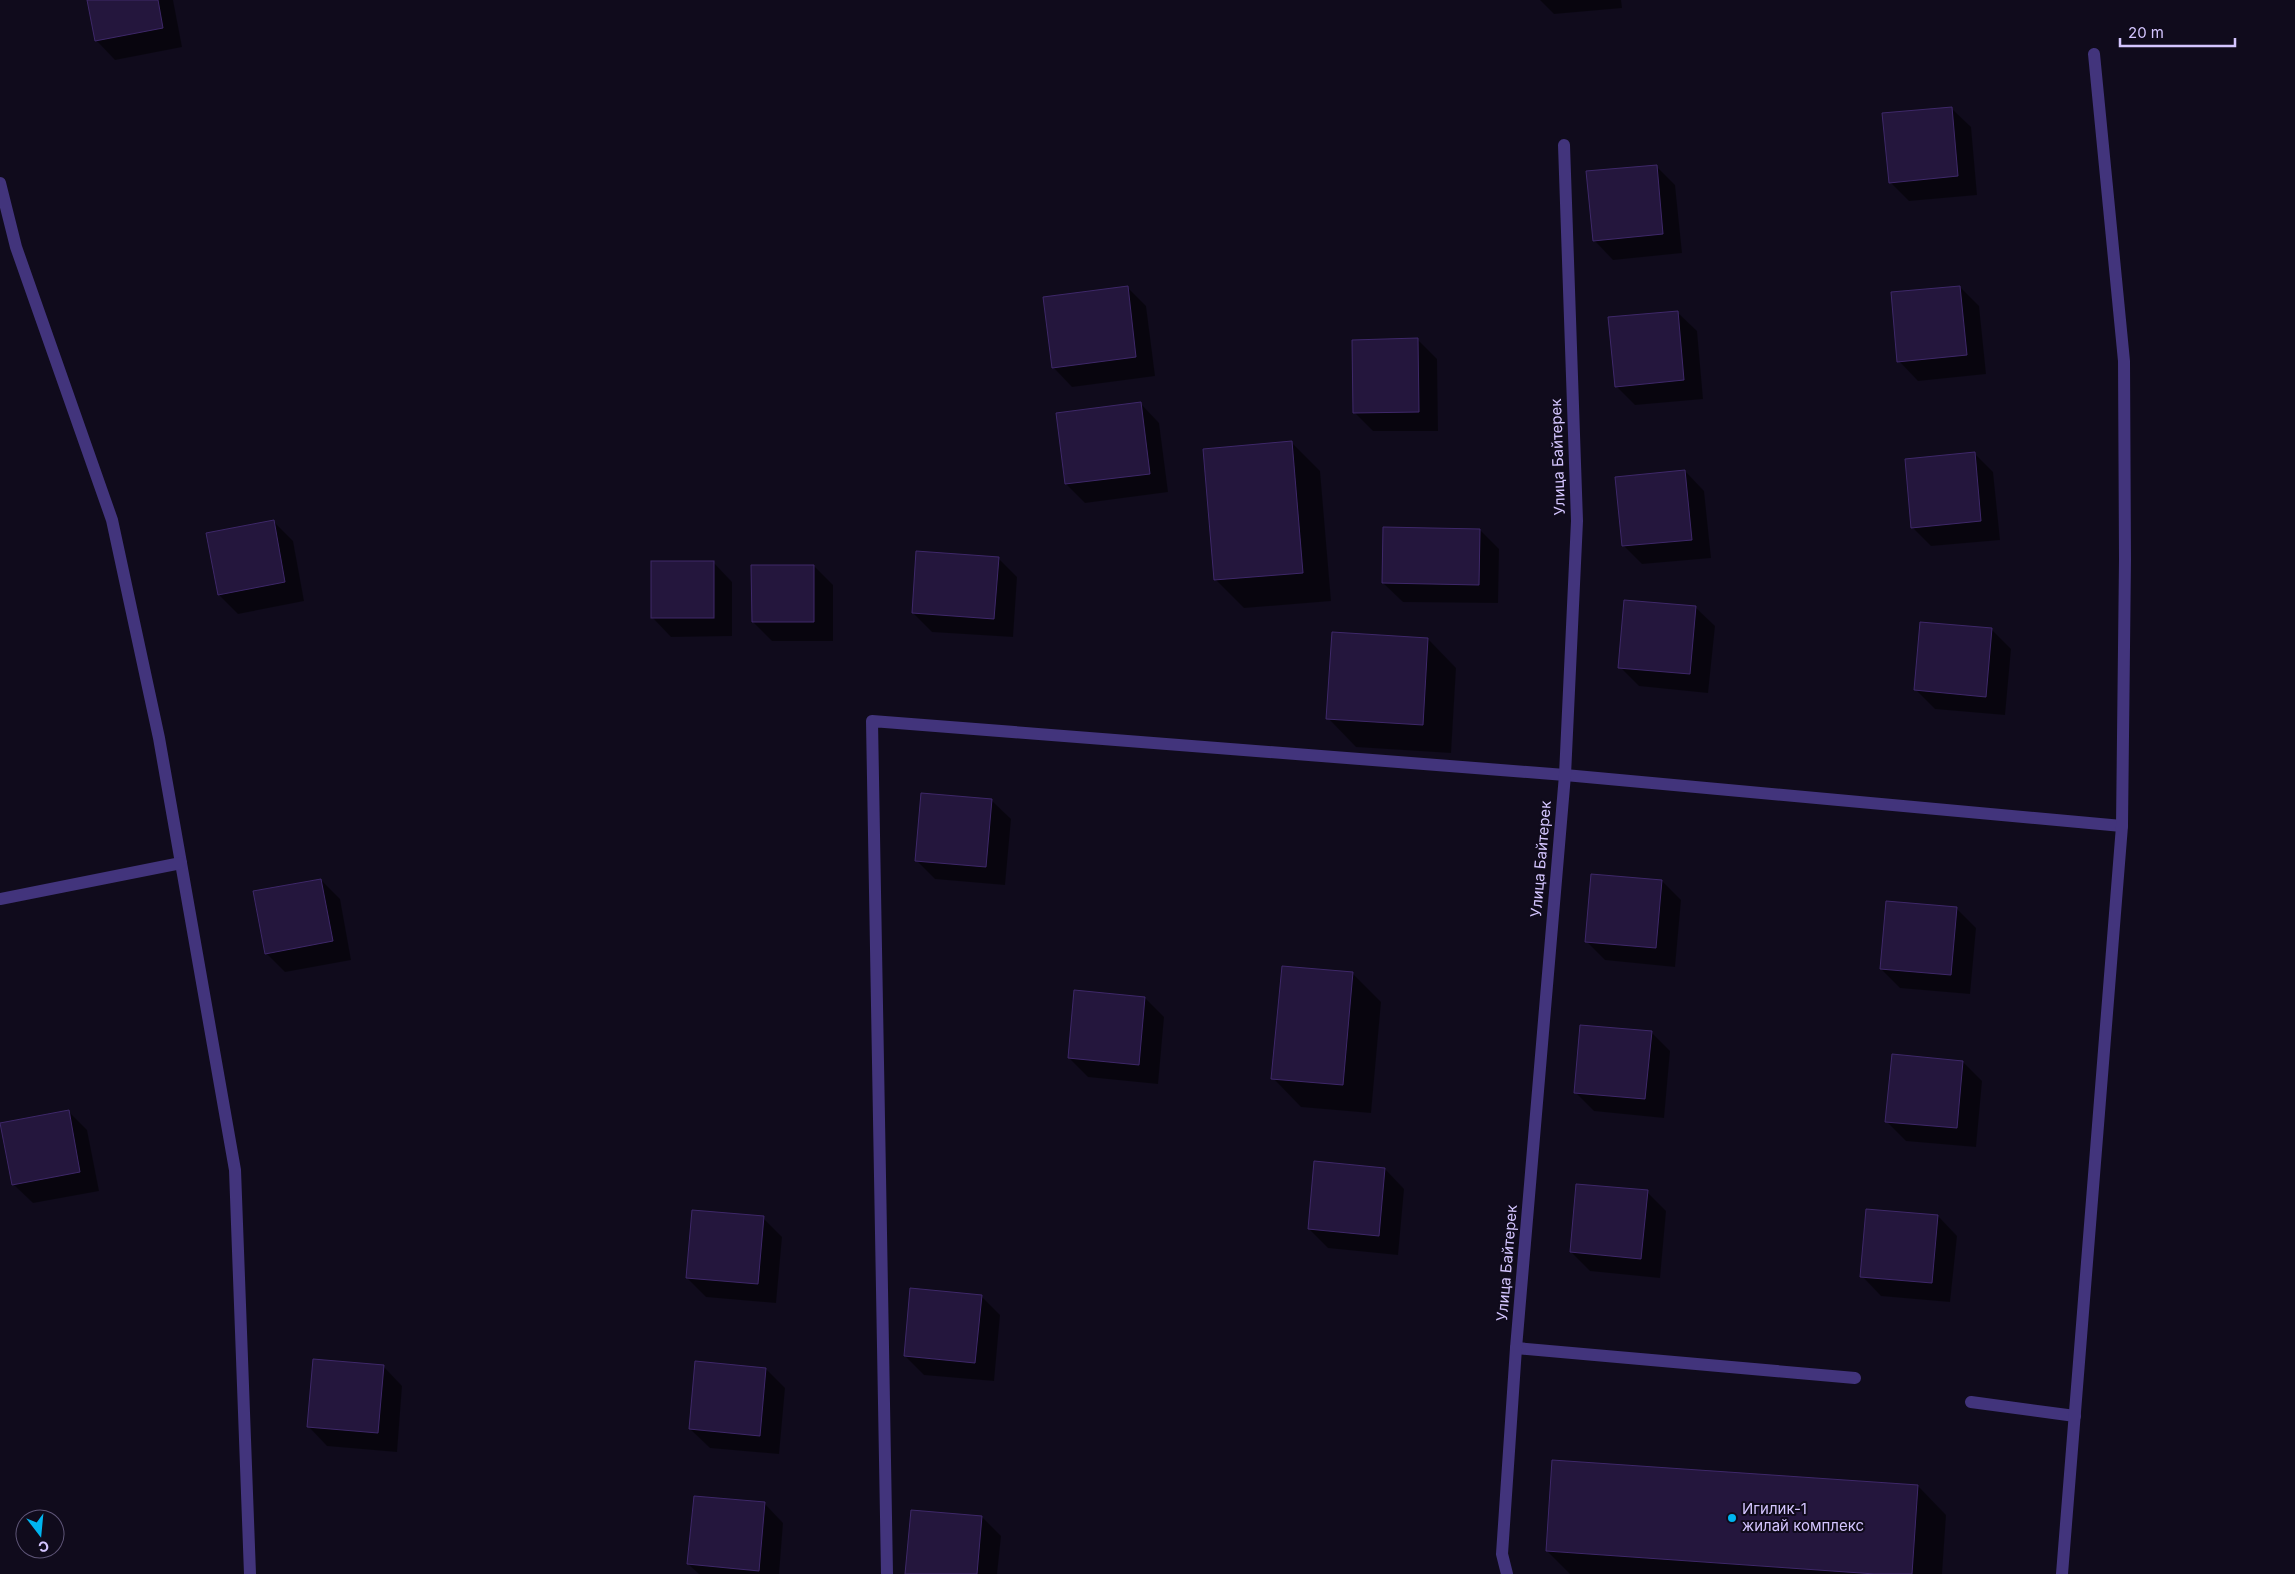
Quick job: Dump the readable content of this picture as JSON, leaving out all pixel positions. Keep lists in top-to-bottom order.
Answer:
{
  "streets": {
    "street": ["Улица Байтерек"]
  },
  "places": ["Игилик-1 жилай комплекс"],
  "scale_bar": "20 m",
  "north": "bottom"
}
